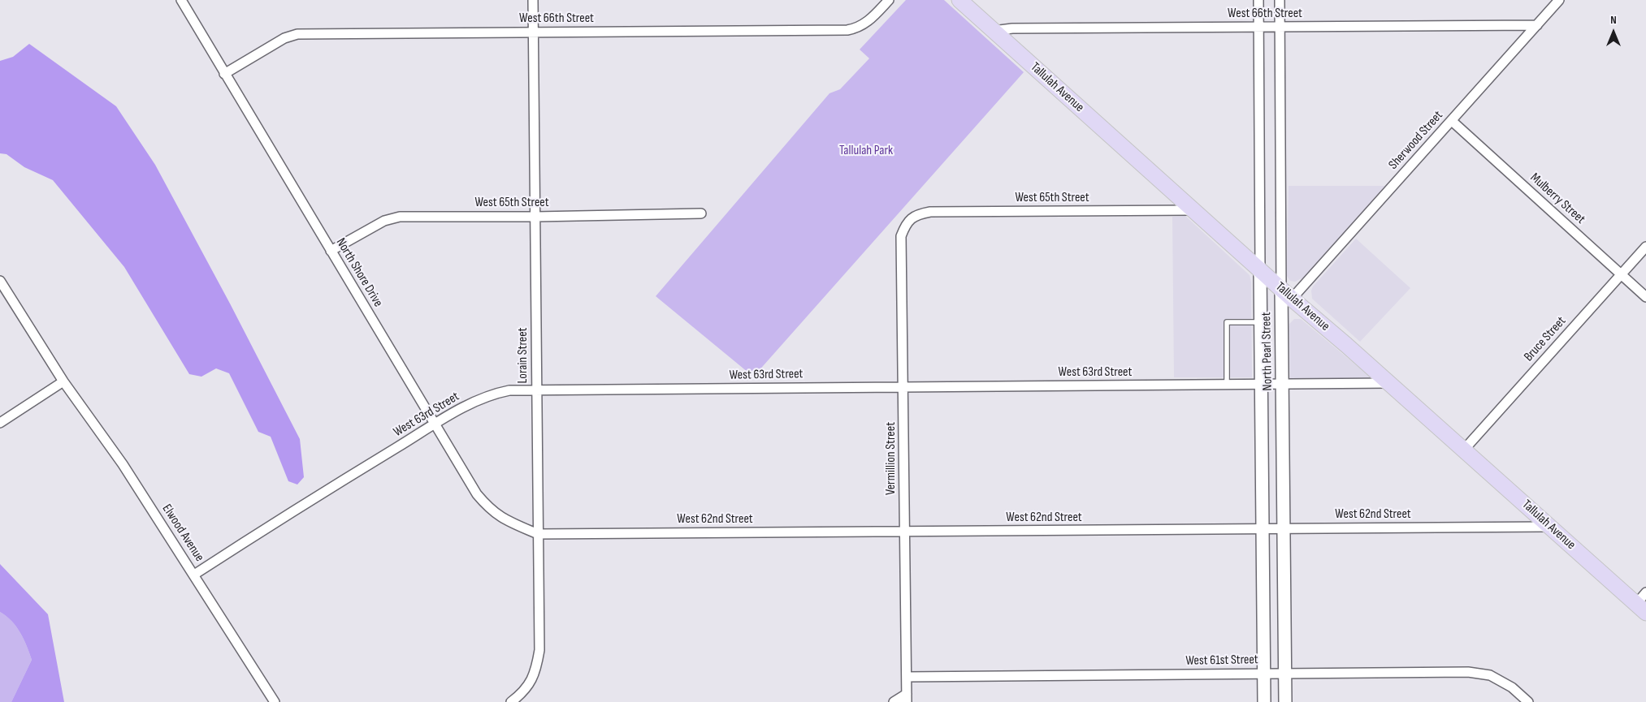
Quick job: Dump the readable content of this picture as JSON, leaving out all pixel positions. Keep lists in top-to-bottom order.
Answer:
{
  "streets": {
    "main road": ["Tallulah Avenue"],
    "street": [
      "West 66th Street",
      "Sherwood Street",
      "West 65th Street",
      "Mulberry Street",
      "North Shore Drive",
      "Bruce Street",
      "North Pearl Street",
      "Lorain Street",
      "West 63rd Street",
      "Vermillion Street",
      "West 62nd Street",
      "Elwood Avenue",
      "West 61st Street"
    ]
  },
  "crossings": [
    ["West 66th Street", "Tallulah Avenue"],
    ["West 66th Street", "Sherwood Street"],
    ["West 66th Street", "North Shore Drive"],
    ["West 66th Street", "North Pearl Street"],
    ["West 66th Street", "Lorain Street"],
    ["Tallulah Avenue", "Sherwood Street"],
    ["Tallulah Avenue", "West 65th Street"],
    ["Tallulah Avenue", "Bruce Street"],
    ["Tallulah Avenue", "North Pearl Street"],
    ["Tallulah Avenue", "West 63rd Street"],
    ["Tallulah Avenue", "West 62nd Street"],
    ["Sherwood Street", "Mulberry Street"],
    ["Sherwood Street", "North Pearl Street"],
    ["West 65th Street", "North Shore Drive"],
    ["West 65th Street", "Lorain Street"],
    ["West 65th Street", "Vermillion Street"],
    ["Mulberry Street", "Bruce Street"],
    ["North Shore Drive", "Lorain Street"],
    ["North Shore Drive", "West 63rd Street"],
    ["North Shore Drive", "West 62nd Street"],
    ["North Pearl Street", "West 63rd Street"],
    ["North Pearl Street", "West 62nd Street"],
    ["North Pearl Street", "West 61st Street"],
    ["Lorain Street", "West 63rd Street"],
    ["Lorain Street", "West 62nd Street"],
    ["West 63rd Street", "Vermillion Street"],
    ["West 63rd Street", "Elwood Avenue"],
    ["Vermillion Street", "West 62nd Street"],
    ["Vermillion Street", "West 61st Street"]
  ],
  "parks": ["Tallulah Park"],
  "north": "top"
}
